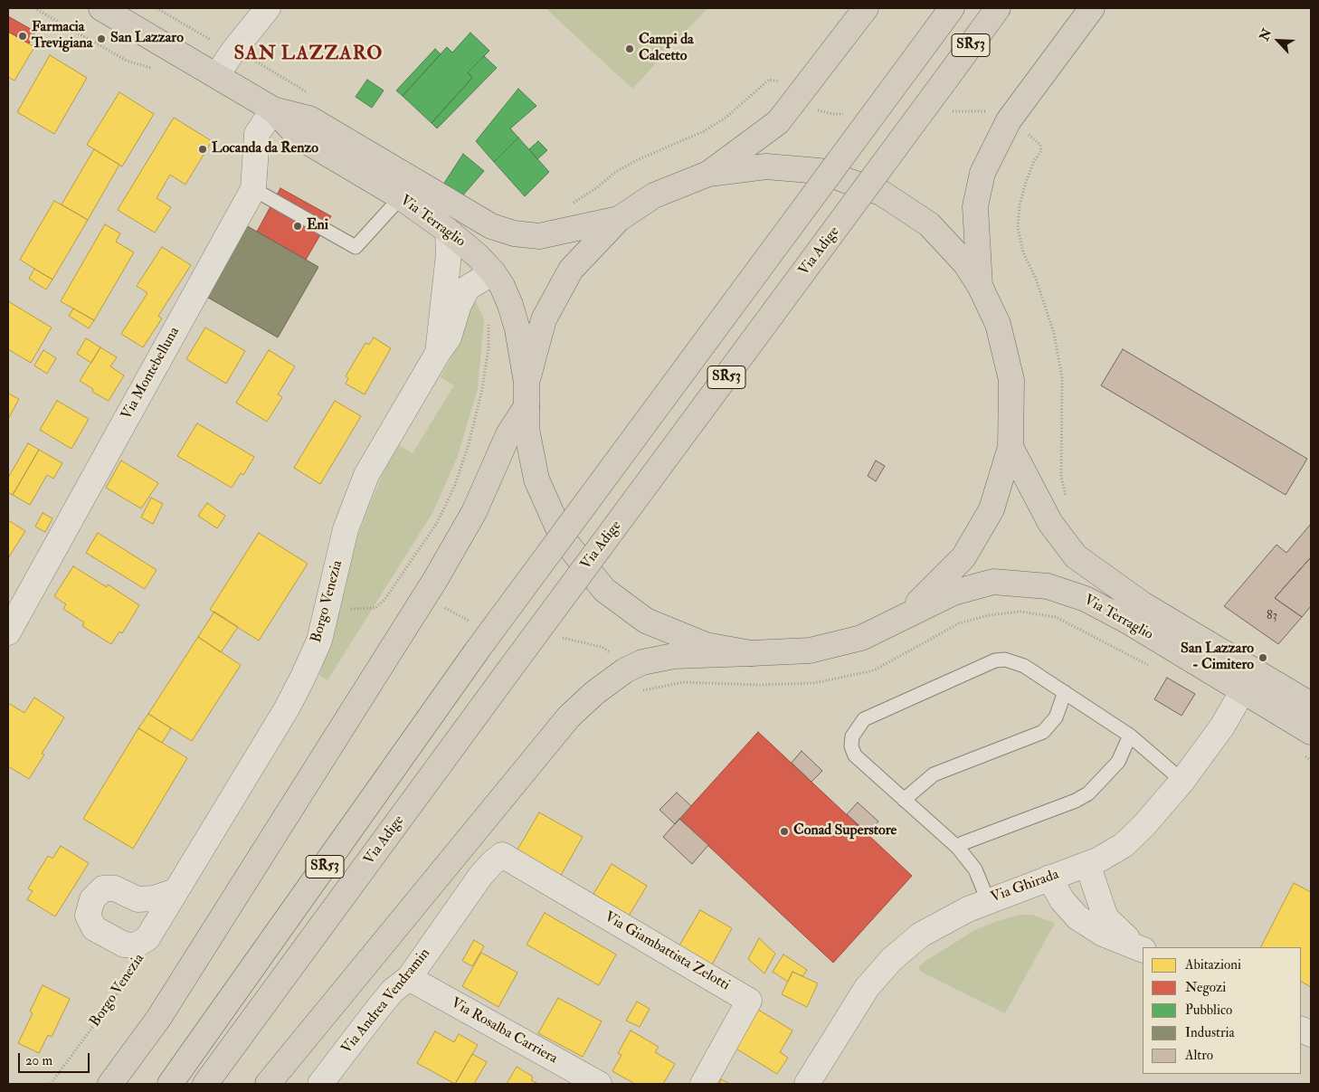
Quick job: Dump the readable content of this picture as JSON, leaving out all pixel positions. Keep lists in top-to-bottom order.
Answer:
{
  "streets": {
    "main road": ["SR53", "Via Terraglio", "Via Adige"],
    "street": [
      "Via Montebelluna",
      "Borgo Venezia",
      "Via Ghirada",
      "Via Giambattista Zelotti",
      "Via Andrea Vendramin",
      "Via Rosalba Carriera"
    ]
  },
  "crossings": [
    ["Via Terraglio", "Via Montebelluna"],
    ["Via Terraglio", "Borgo Venezia"],
    ["Via Terraglio", "Via Ghirada"],
    ["Via Giambattista Zelotti", "Via Andrea Vendramin"],
    ["Via Andrea Vendramin", "Via Rosalba Carriera"]
  ],
  "districts": ["SAN LAZZARO"],
  "places": [
    "Farmacia Trevigiana",
    "San Lazzaro",
    "Campi da Calcetto",
    "Locanda da Renzo",
    "Eni",
    "San Lazzaro - Cimitero",
    "Conad Superstore"
  ],
  "house_numbers": ["83"],
  "legend": [
    "Abitazioni",
    "Negozi",
    "Pubblico",
    "Industria",
    "Altro"
  ],
  "scale_bar": "20 m",
  "north": "top left"
}
